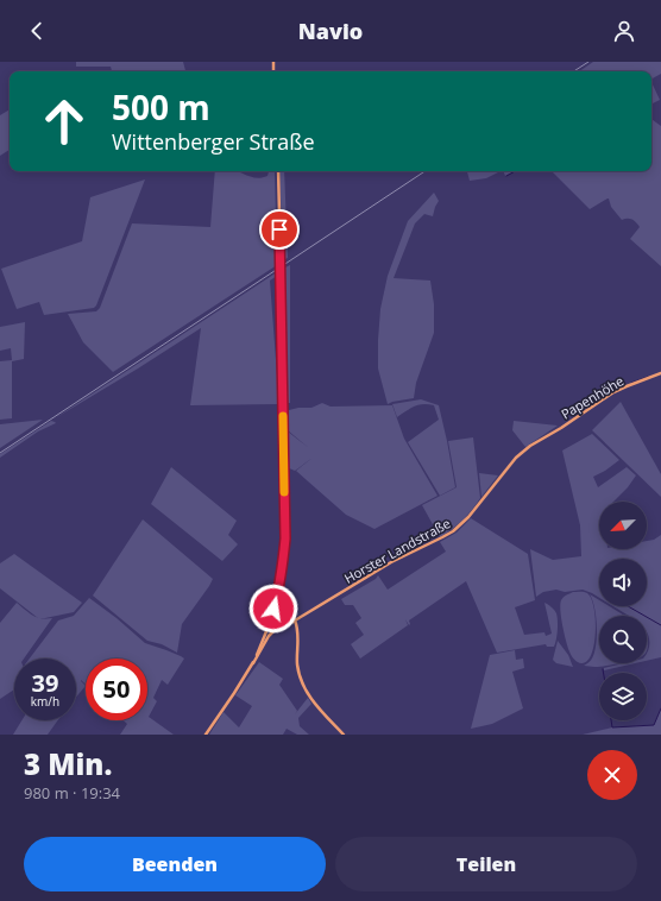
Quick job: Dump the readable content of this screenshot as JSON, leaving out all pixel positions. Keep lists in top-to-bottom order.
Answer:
{
  "streets": {
    "main road": ["Papenhöhe", "Horster Landstraße"]
  },
  "crossings": [
    ["Papenhöhe", "Horster Landstraße"]
  ],
  "north": "bottom left",
  "page": {
    "header": "Navio",
    "turn": ["500 m", "Wittenberger Straße"],
    "speed": "39 km/h",
    "limit": "50",
    "heading": ["3 Min.", "980 m · 19:34"],
    "buttons": ["Beenden", "Teilen"]
  }
}
